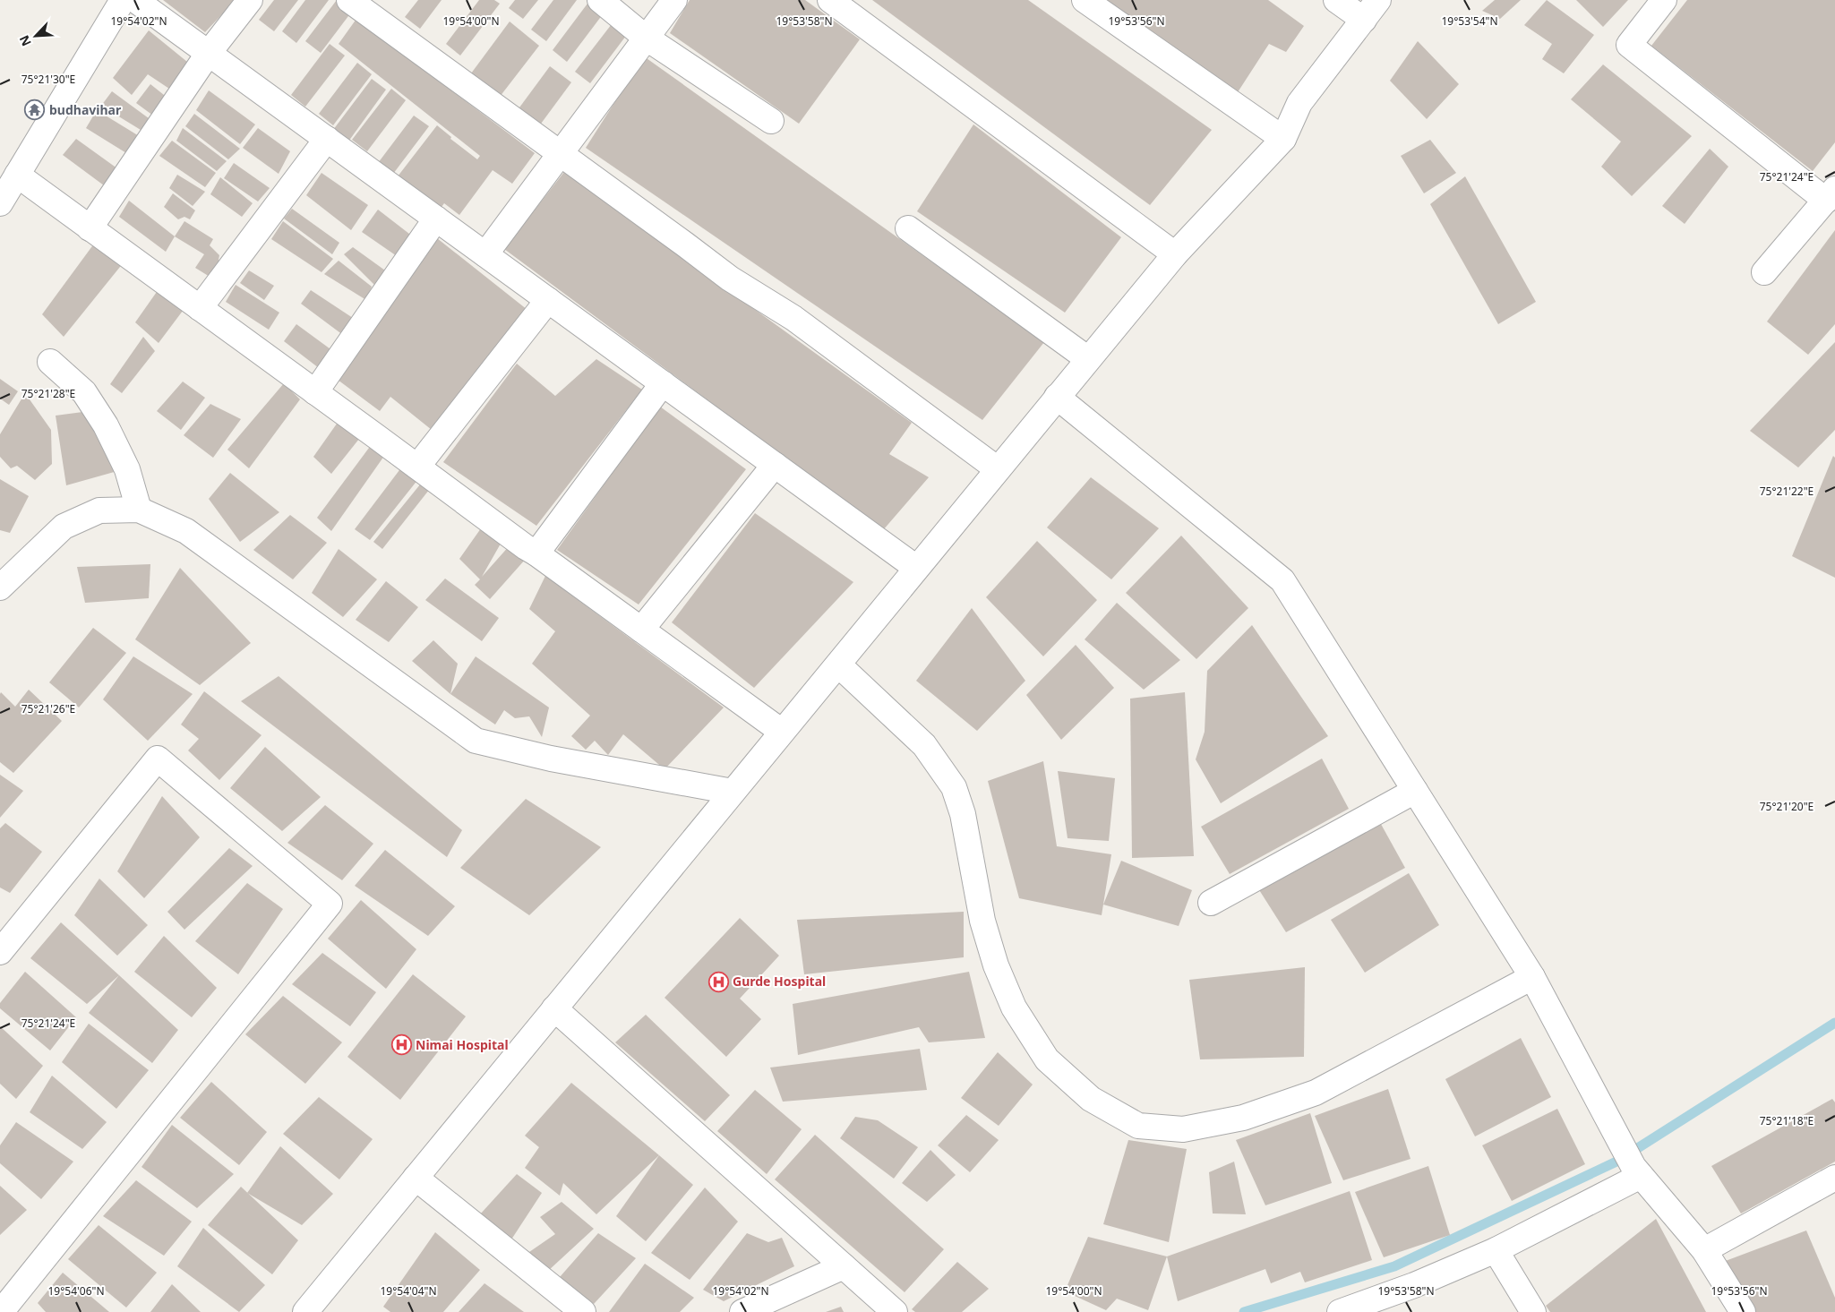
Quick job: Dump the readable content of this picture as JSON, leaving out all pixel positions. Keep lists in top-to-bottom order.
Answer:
{
  "places": {
    "temple": ["budhavihar"],
    "hospital": ["Gurde Hospital", "Nimai Hospital"]
  },
  "north": "bottom left",
  "coordinates": [
    "19°54'02\"N",
    "19°54'00\"N",
    "19°53'58\"N",
    "19°53'56\"N",
    "19°53'54\"N",
    "75°21'30\"E",
    "75°21'24\"E",
    "75°21'28\"E",
    "75°21'22\"E",
    "75°21'26\"E",
    "75°21'20\"E",
    "75°21'18\"E",
    "19°54'06\"N",
    "19°54'04\"N"
  ]
}
